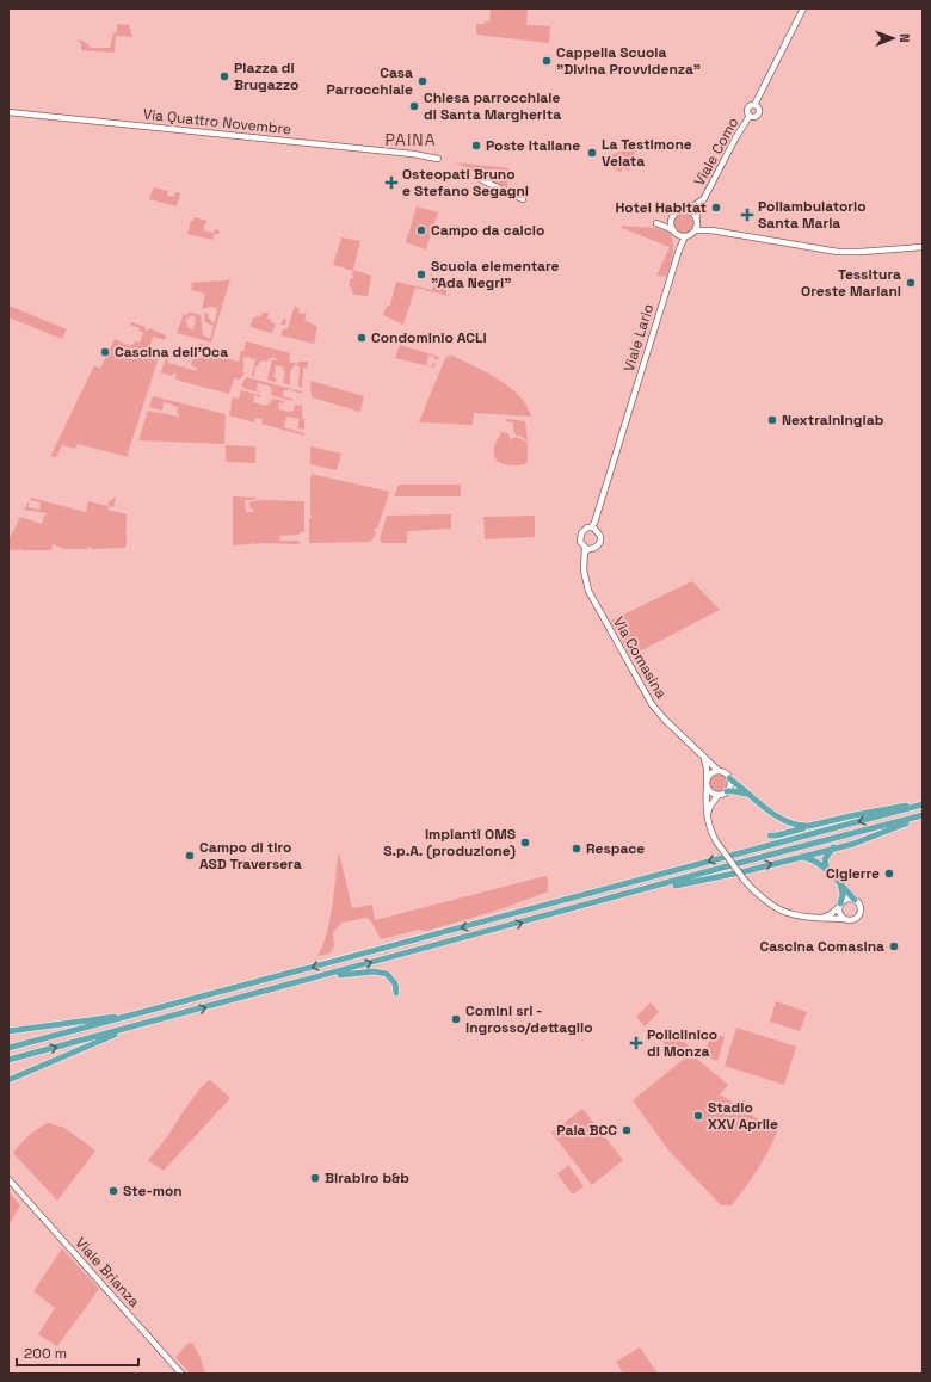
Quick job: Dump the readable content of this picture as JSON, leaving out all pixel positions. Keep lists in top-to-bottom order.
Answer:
{
  "streets": {
    "main road": [
      "Via Quattro Novembre",
      "Viale Como",
      "Viale Lario",
      "Via Comasina",
      "Viale Brianza"
    ]
  },
  "crossings": [
    ["Viale Como", "Viale Lario"],
    ["Viale Lario", "Via Comasina"]
  ],
  "districts": ["PAINA"],
  "places": {
    "other": [
      "Cappella Scuola \"Divina Provvidenza\"",
      "Piazza di Brugazzo",
      "Casa Parrocchiale",
      "Chiesa parrocchiale di Santa Margherita",
      "Poste Italiane",
      "La Testimone Velata",
      "Hotel Habitat",
      "Campo da calcio",
      "Scuola elementare \"Ada Negri\"",
      "Tessitura Oreste Mariani",
      "Condominio ACLI",
      "Cascina dell'Oca",
      "Nextraininglab",
      "Impianti OMS S.p.A. (produzione)",
      "Respace",
      "Campo di tiro ASD Traversera",
      "Cigierre",
      "Cascina Comasina",
      "Comini srl - ingrosso/dettaglio",
      "Stadio XXV Aprile",
      "Pala BCC",
      "Birabiro b&b",
      "Ste-mon"
    ],
    "health": ["Osteopati Bruno e Stefano Segagni", "Poliambulatorio Santa Maria", "Policlinico di Monza"]
  },
  "scale_bar": "200 m",
  "north": "right"
}
